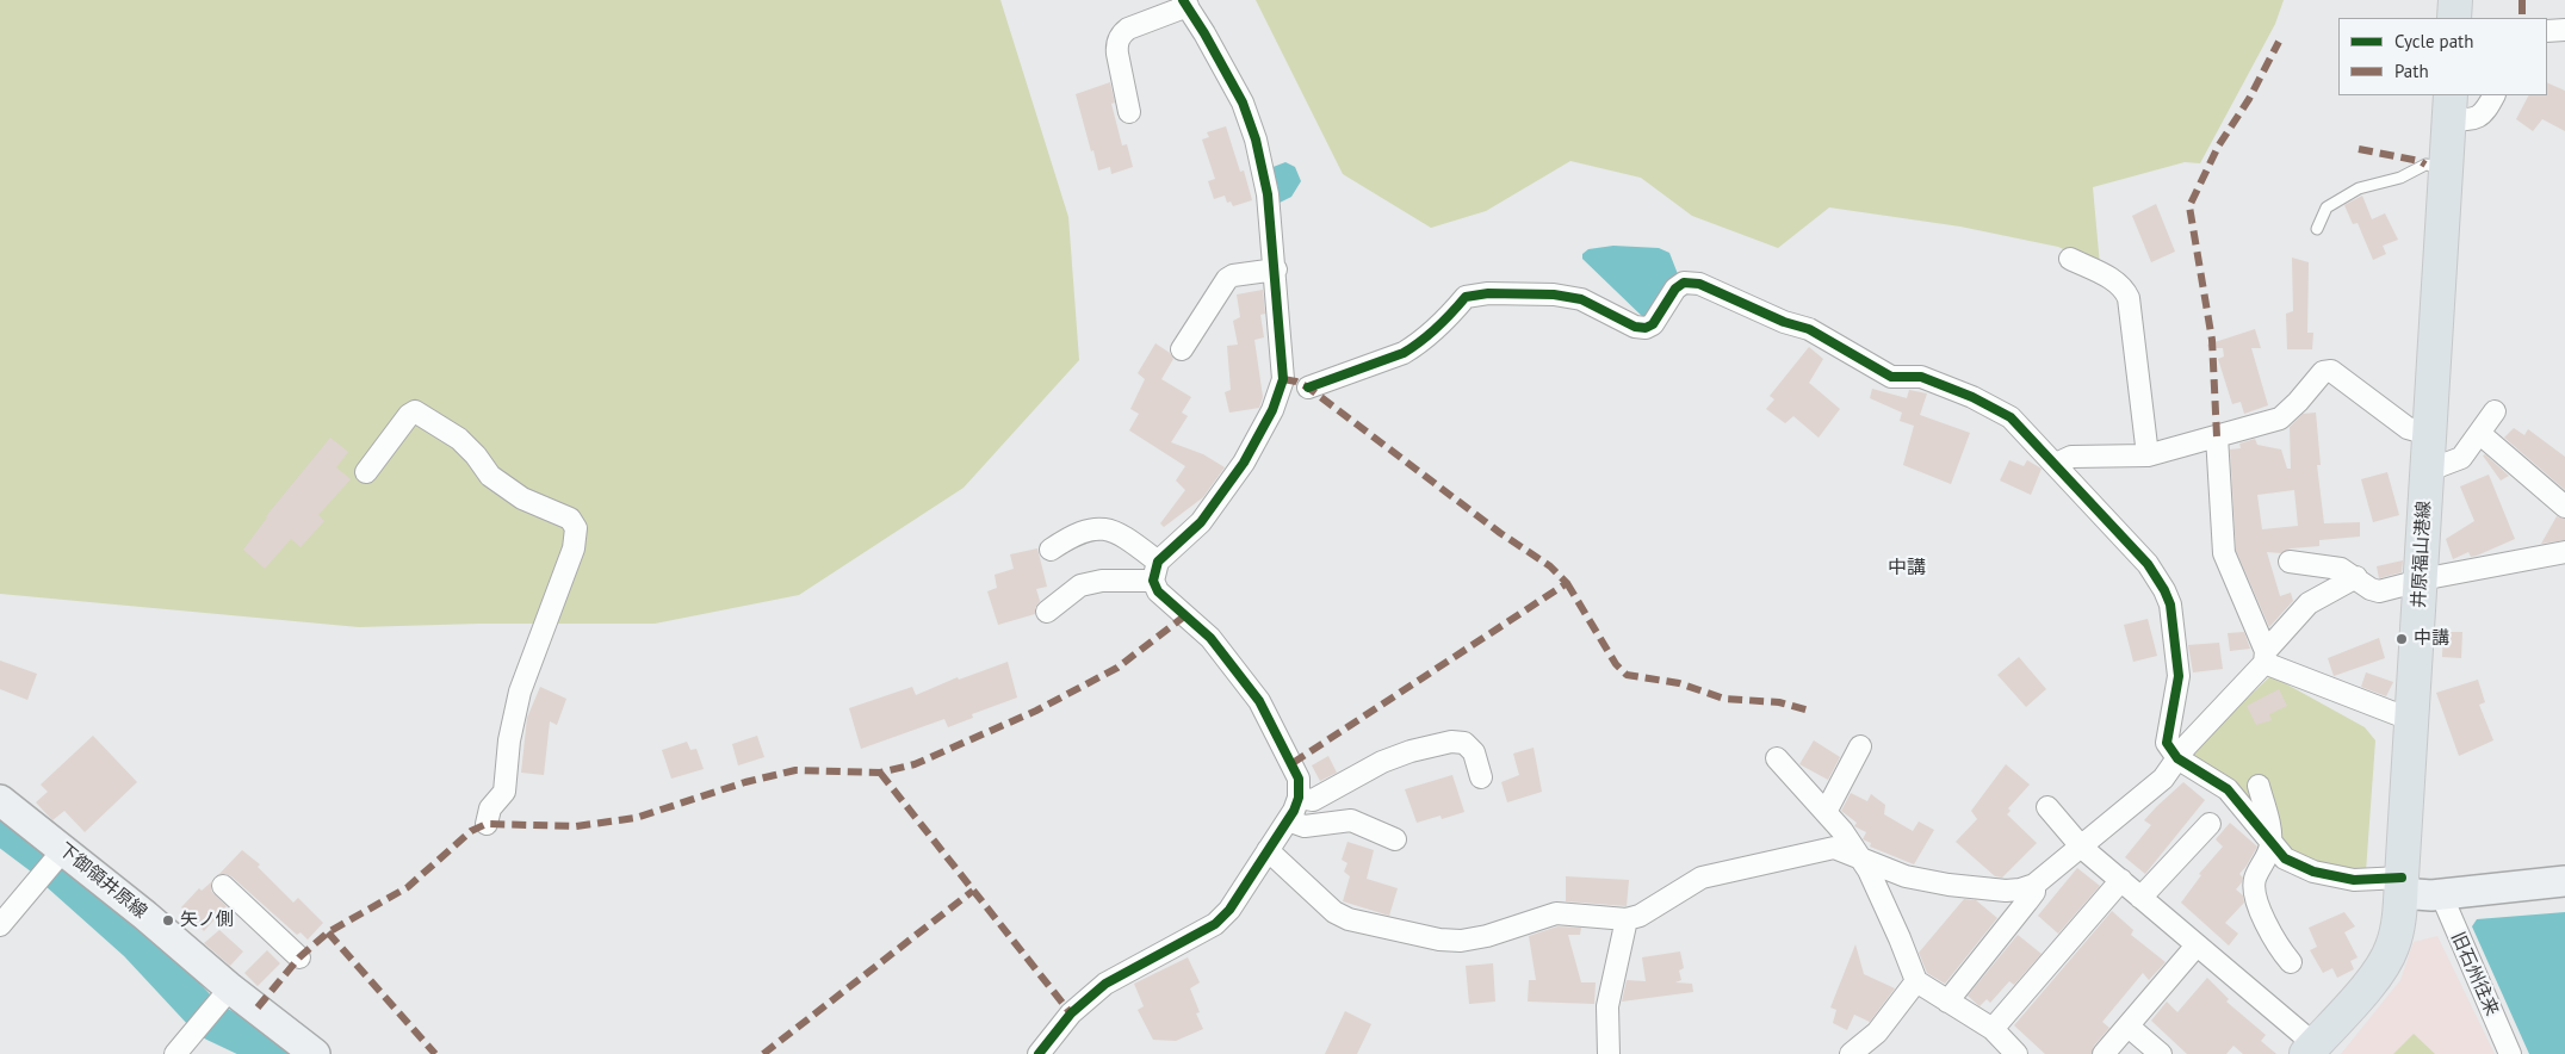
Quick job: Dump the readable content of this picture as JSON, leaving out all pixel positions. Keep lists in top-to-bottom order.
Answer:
{
  "streets": {
    "main road": ["井原福山港線", "下御領井原線"],
    "street": ["旧石州往来"]
  },
  "districts": ["中講"],
  "places": ["中講", "矢ノ側"],
  "legend": ["Cycle path", "Path"]
}
